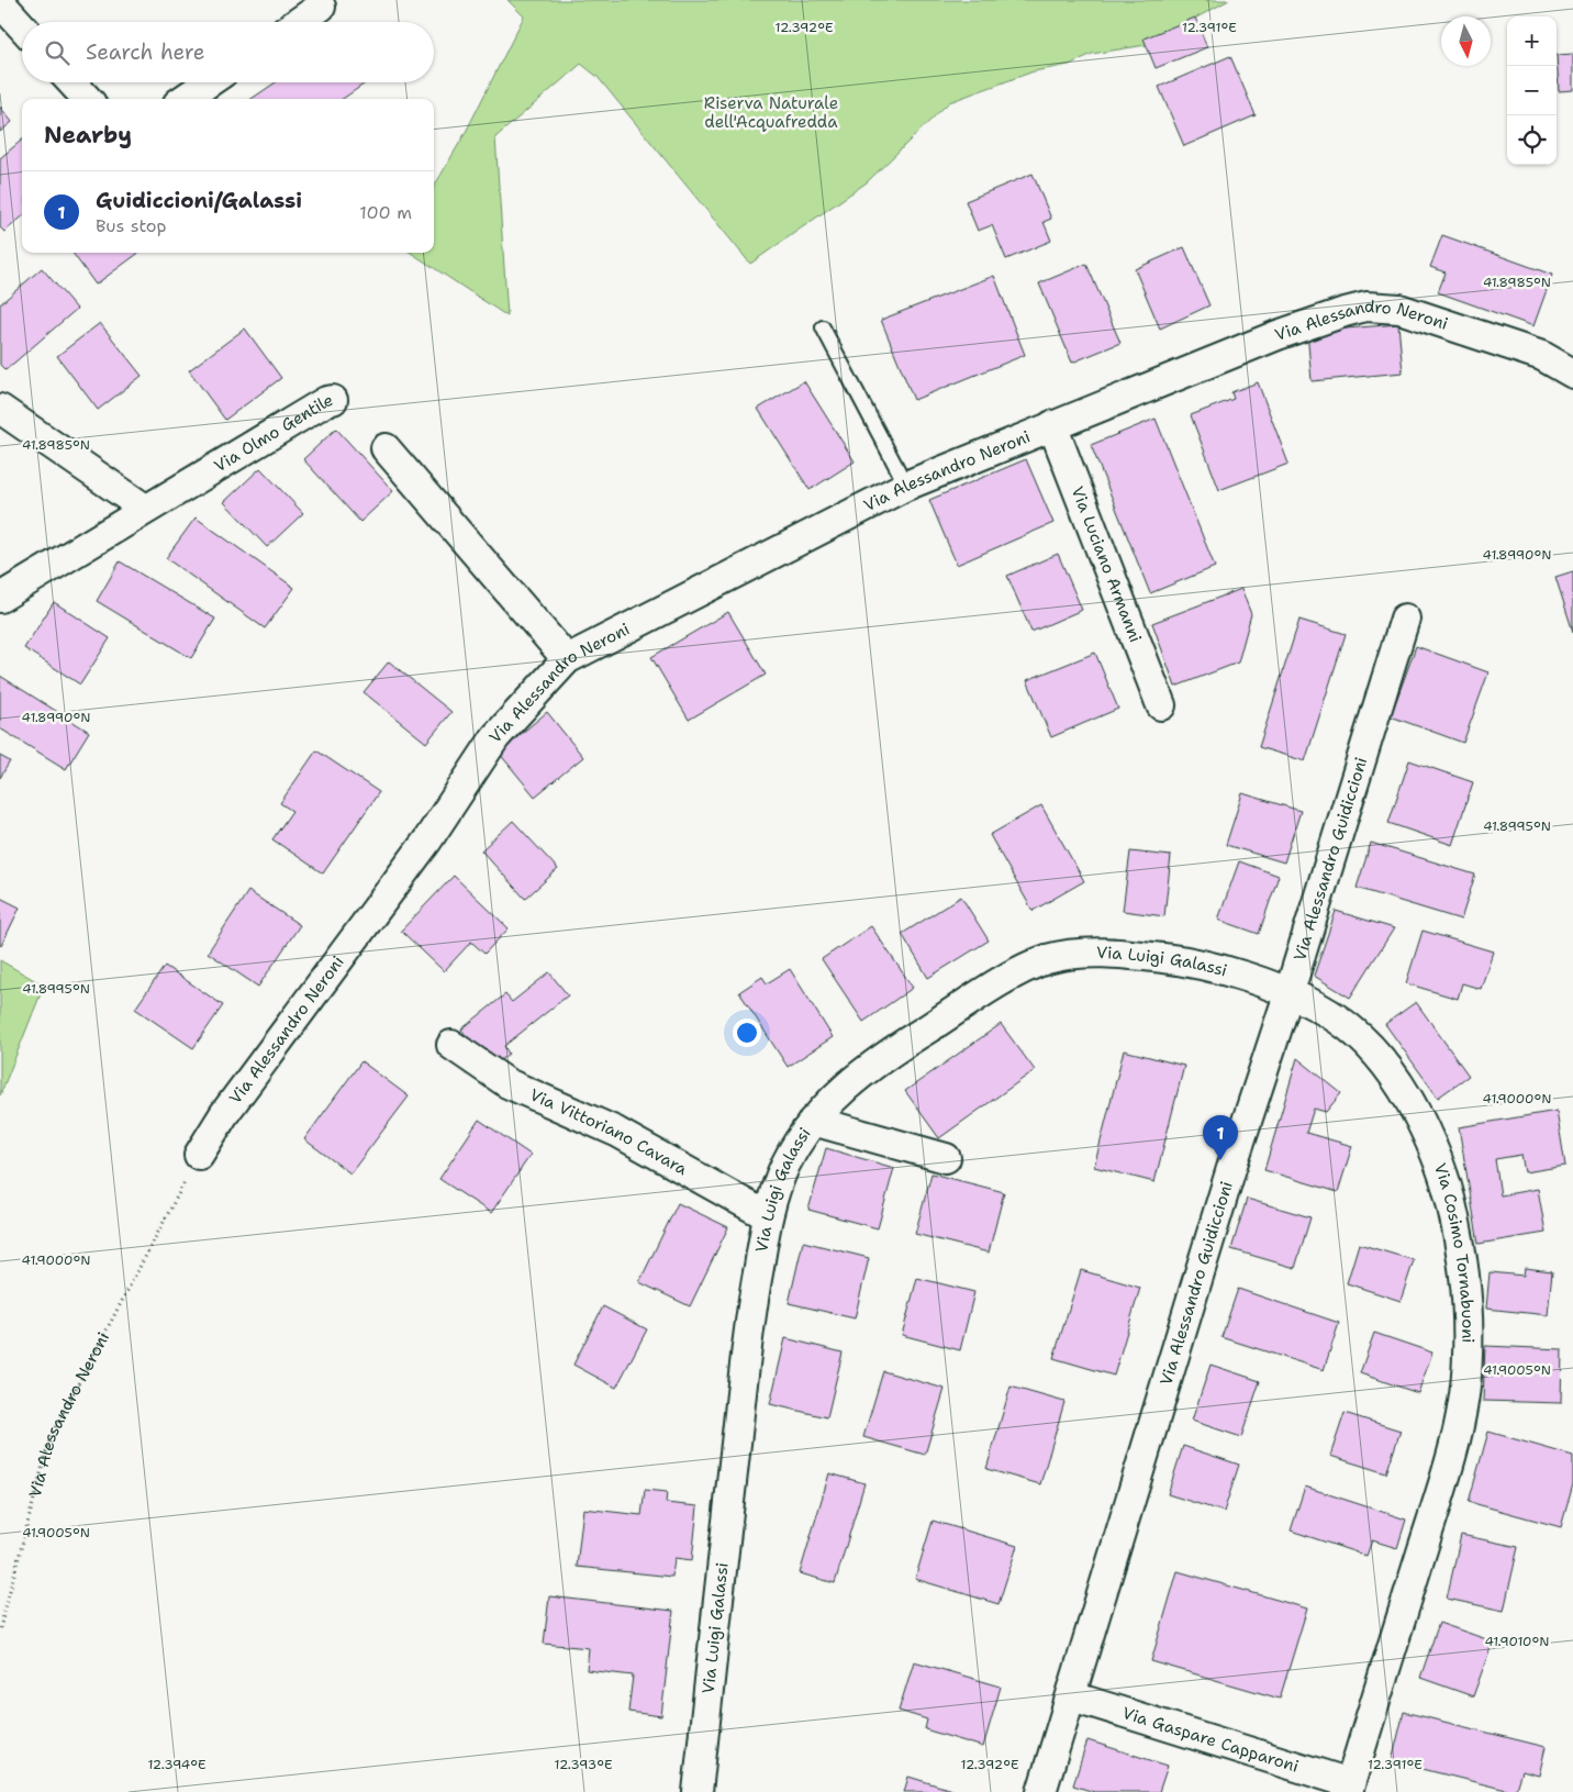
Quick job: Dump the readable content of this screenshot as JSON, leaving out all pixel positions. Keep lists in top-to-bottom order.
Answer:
{
  "streets": {
    "street": [
      "Via Alessandro Neroni",
      "Via Olmo Gentile",
      "Via Luciano Armanni",
      "Via Alessandro Guidiccioni",
      "Via Luigi Galassi",
      "Via Vittoriano Cavara",
      "Via Cosimo Tornabuoni",
      "Via Gaspare Capparoni"
    ]
  },
  "crossings": [
    ["Via Alessandro Neroni", "Via Luciano Armanni"],
    ["Via Alessandro Guidiccioni", "Via Luigi Galassi"],
    ["Via Alessandro Guidiccioni", "Via Cosimo Tornabuoni"],
    ["Via Alessandro Guidiccioni", "Via Gaspare Capparoni"],
    ["Via Luigi Galassi", "Via Vittoriano Cavara"],
    ["Via Luigi Galassi", "Via Cosimo Tornabuoni"],
    ["Via Cosimo Tornabuoni", "Via Gaspare Capparoni"]
  ],
  "parks": ["Riserva Naturale dell'Acquafredda"],
  "north": "bottom",
  "page": {
    "map_buttons": ["+", "−"],
    "search": "Search here",
    "heading": "Nearby",
    "list": [
      {
        "mark": "1",
        "name": "Guidiccioni/Galassi",
        "note": "Bus stop",
        "value": "100 m"
      }
    ],
    "pins": "1"
  },
  "coordinates": [
    "12.392°E",
    "12.391°E",
    "41.8985°N",
    "41.8990°N",
    "41.8995°N",
    "41.9000°N",
    "41.9005°N",
    "41.9010°N",
    "12.394°E",
    "12.393°E"
  ]
}
